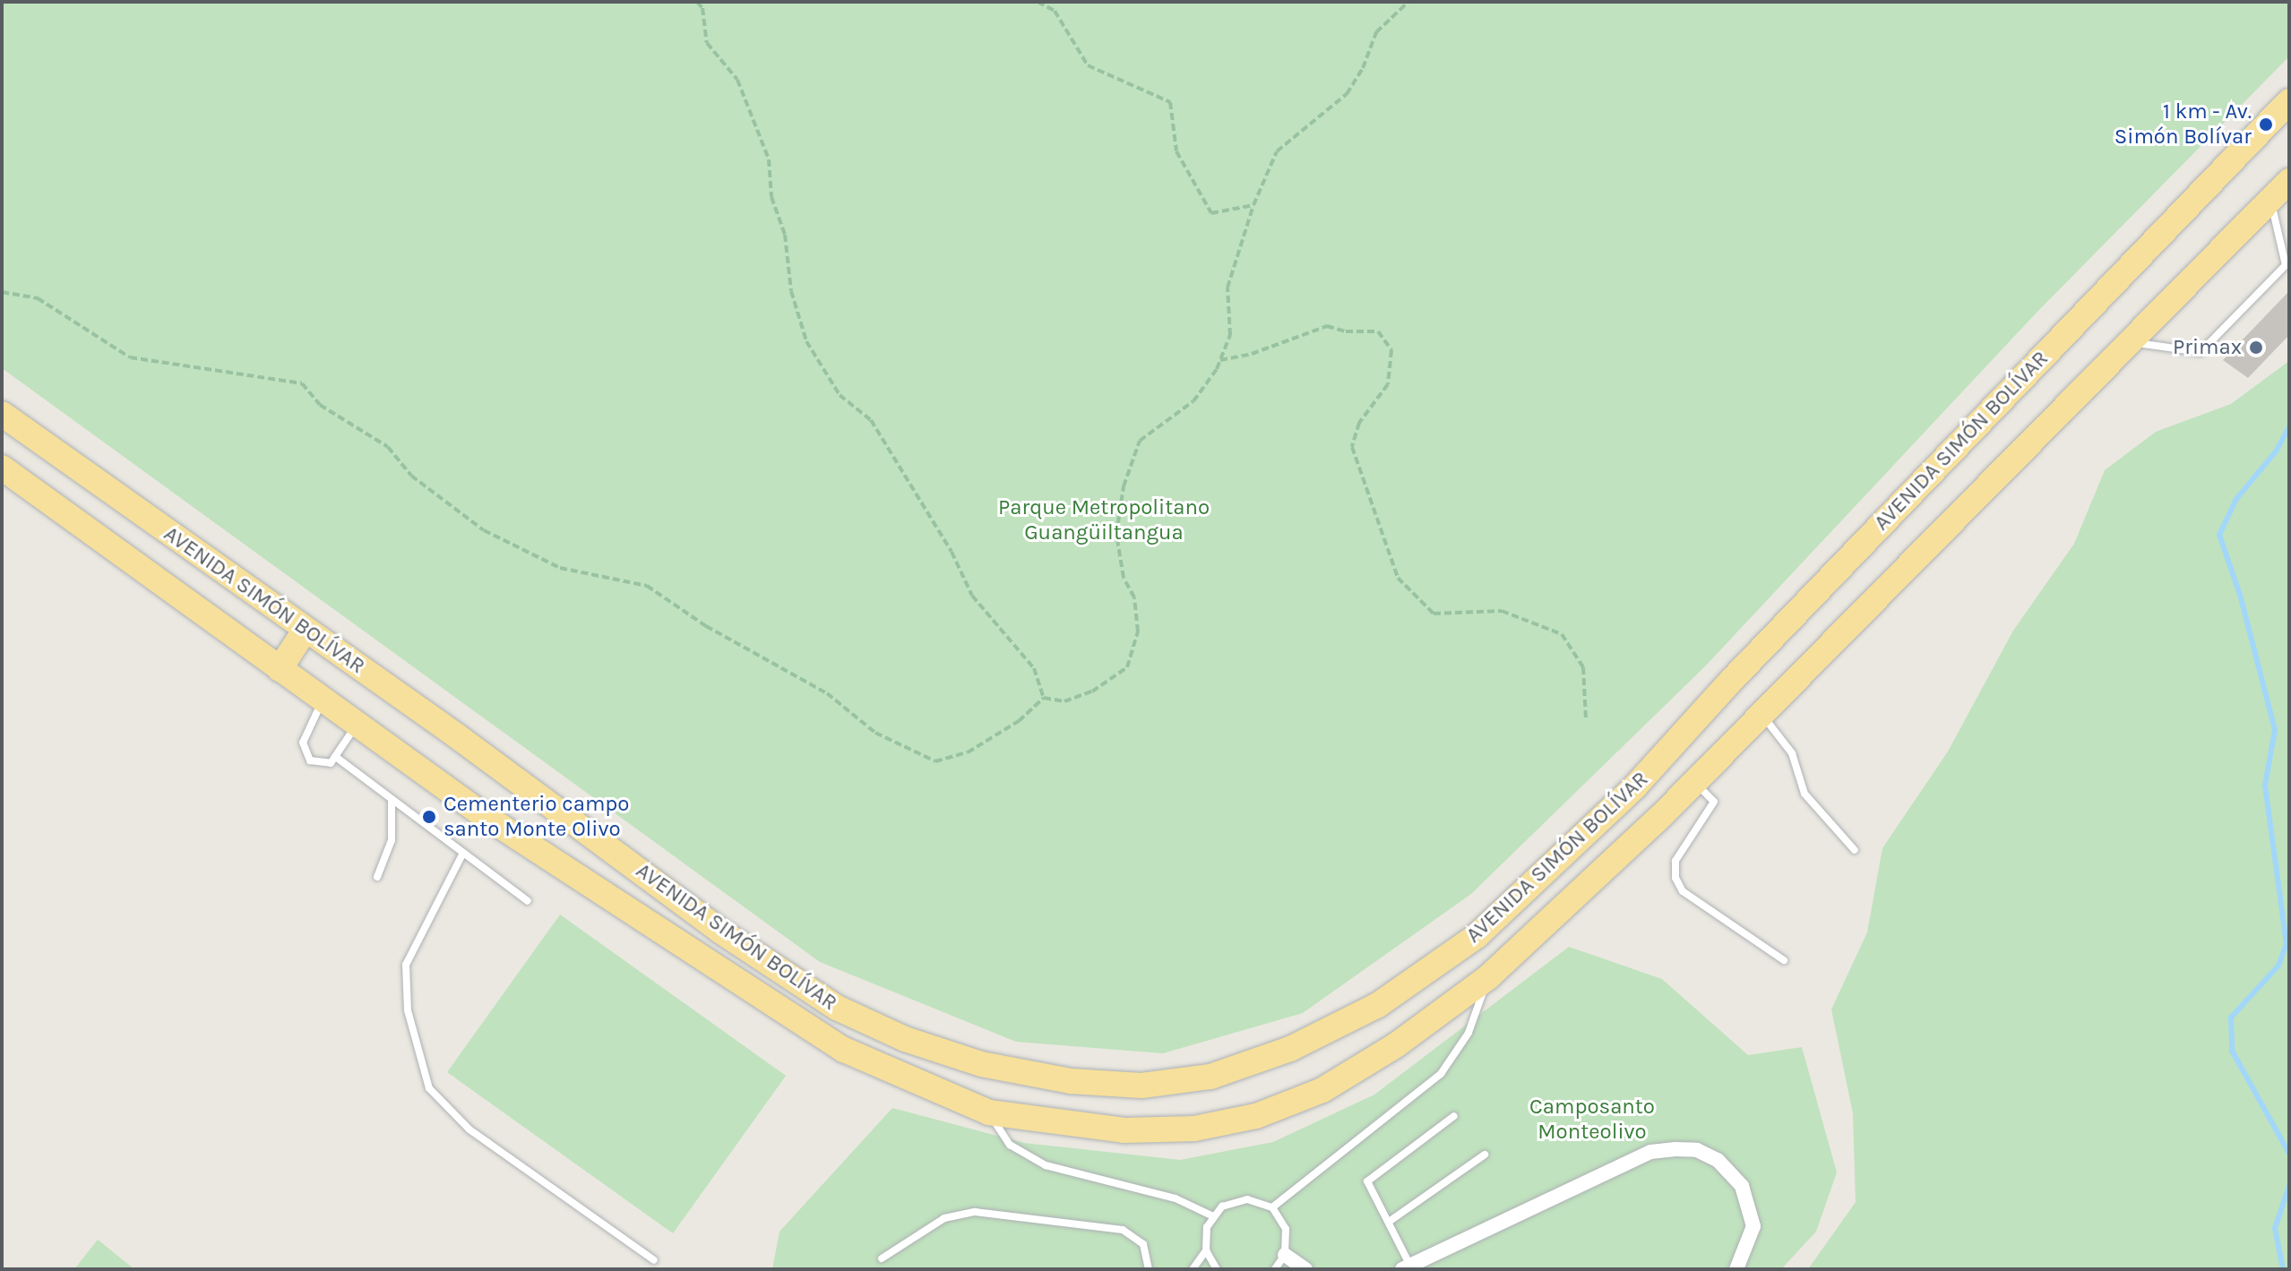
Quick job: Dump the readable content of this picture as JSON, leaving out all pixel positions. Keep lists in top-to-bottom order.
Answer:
{
  "streets": {
    "highway": ["AVENIDA SIMÓN BOLÍVAR"]
  },
  "parks": ["Parque Metropolitano Guangüiltangua", "Camposanto Monteolivo"],
  "places": ["1 km - Av. Simón Bolívar", "Primax", "Cementerio campo santo Monte Olivo"]
}
